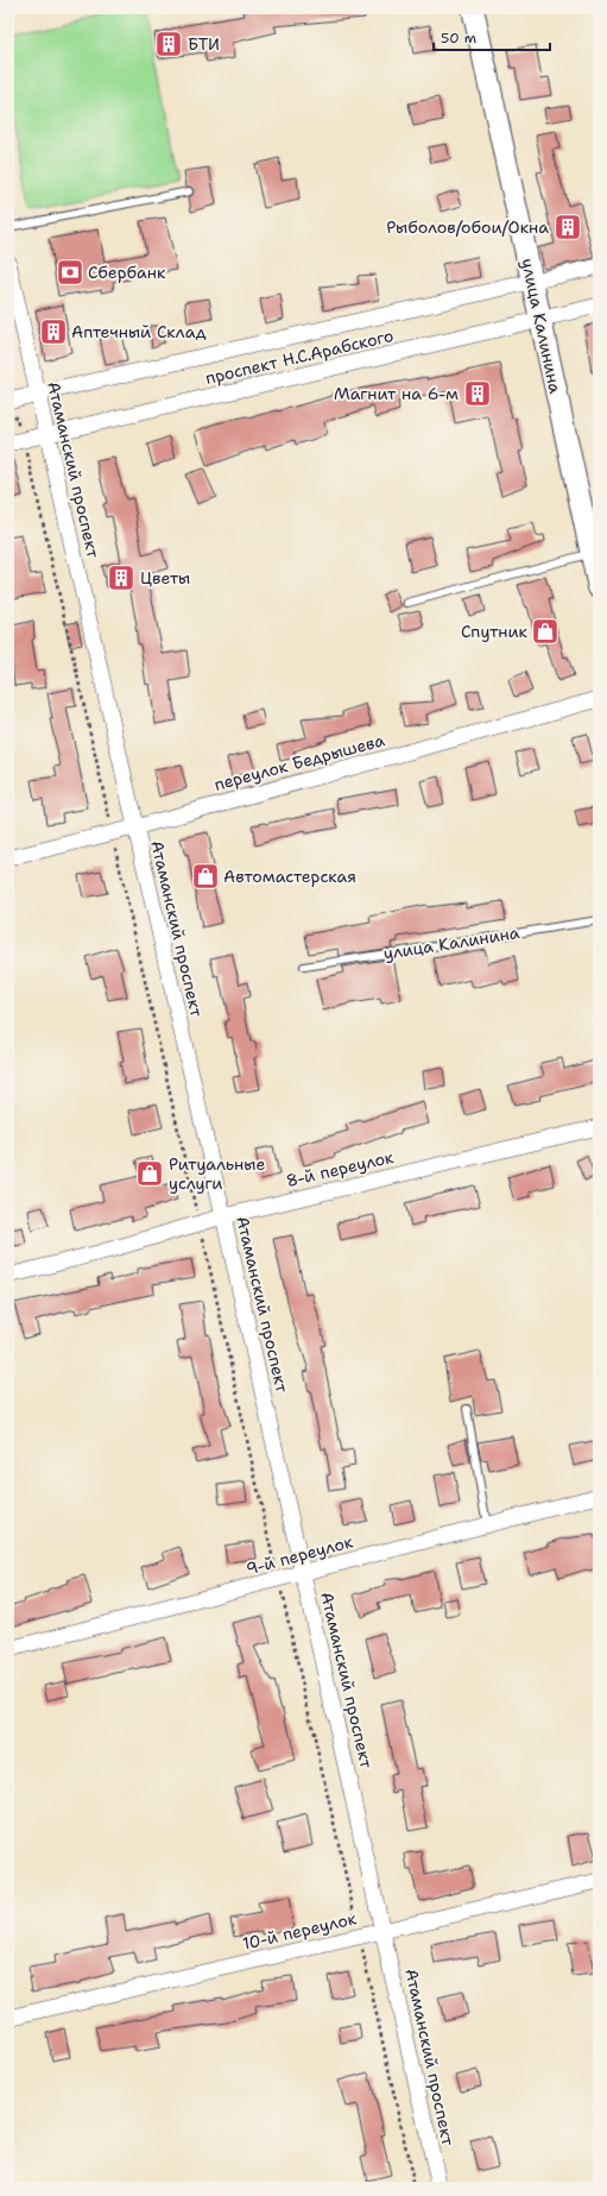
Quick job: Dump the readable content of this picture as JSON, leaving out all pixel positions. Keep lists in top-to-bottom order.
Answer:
{
  "streets": {
    "main road": ["улица Калинина"],
    "street": [
      "проспект Н.С.Арабского",
      "Атаманский проспект",
      "переулок Бедрышева",
      "8-й переулок",
      "9-й переулок",
      "10-й переулок"
    ]
  },
  "crossings": [
    ["улица Калинина", "проспект Н.С.Арабского"],
    ["проспект Н.С.Арабского", "Атаманский проспект"],
    ["Атаманский проспект", "переулок Бедрышева"],
    ["Атаманский проспект", "8-й переулок"],
    ["Атаманский проспект", "9-й переулок"],
    ["Атаманский проспект", "10-й переулок"]
  ],
  "places": {
    "building": [
      "БТИ",
      "Рыболов/обои/Окна",
      "Аптечный Склад",
      "Магнит на 6-м",
      "Цветы"
    ],
    "bank": ["Сбербанк"],
    "shop": ["Спутник", "Автомастерская", "Ритуальные услуги"]
  },
  "scale_bar": "50 m"
}
